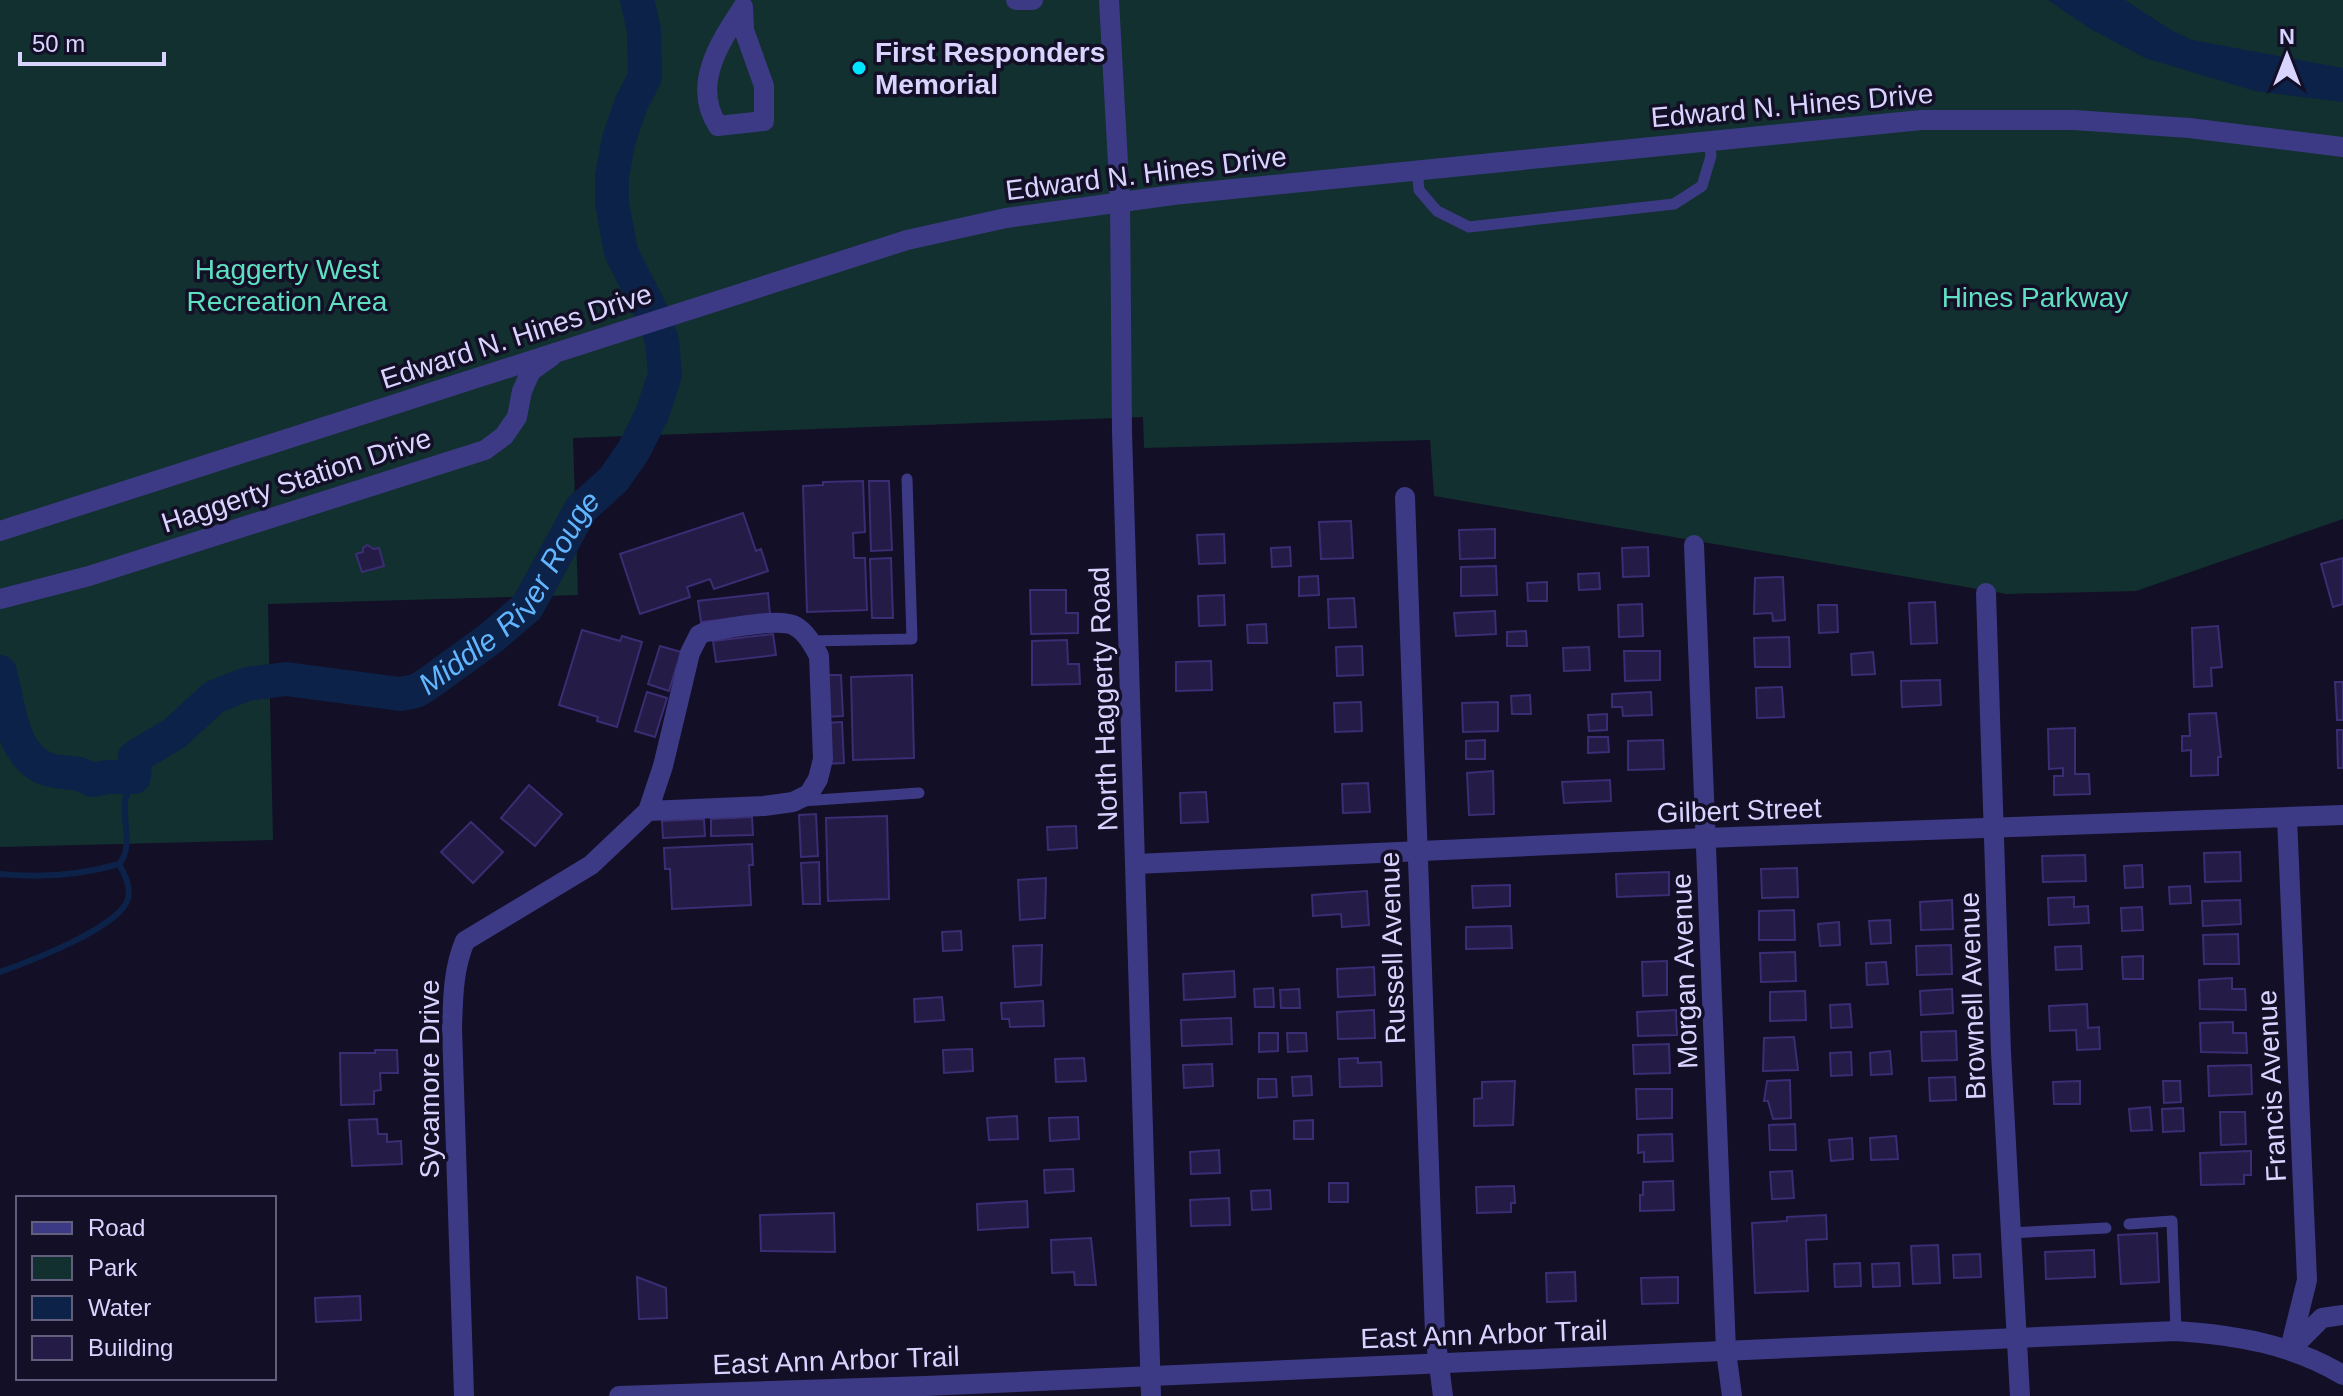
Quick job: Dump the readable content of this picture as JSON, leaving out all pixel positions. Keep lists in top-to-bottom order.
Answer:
{
  "streets": {
    "street": [
      "Edward N. Hines Drive",
      "Haggerty Station Drive",
      "North Haggerty Road",
      "Gilbert Street",
      "Russell Avenue",
      "Morgan Avenue",
      "Brownell Avenue",
      "Sycamore Drive",
      "Francis Avenue",
      "East Ann Arbor Trail"
    ]
  },
  "crossings": [
    ["Edward N. Hines Drive", "Haggerty Station Drive"],
    ["Edward N. Hines Drive", "North Haggerty Road"],
    ["North Haggerty Road", "Gilbert Street"],
    ["North Haggerty Road", "East Ann Arbor Trail"],
    ["Gilbert Street", "Russell Avenue"],
    ["Gilbert Street", "Morgan Avenue"],
    ["Gilbert Street", "Brownell Avenue"],
    ["Gilbert Street", "Francis Avenue"],
    ["Russell Avenue", "East Ann Arbor Trail"],
    ["Morgan Avenue", "East Ann Arbor Trail"],
    ["Brownell Avenue", "East Ann Arbor Trail"],
    ["Francis Avenue", "East Ann Arbor Trail"]
  ],
  "water": ["Middle River Rouge"],
  "parks": ["Haggerty West Recreation Area", "Hines Parkway"],
  "places": ["First Responders Memorial"],
  "legend": [
    "Road",
    "Park",
    "Water",
    "Building"
  ],
  "scale_bar": "50 m",
  "north": "top"
}
